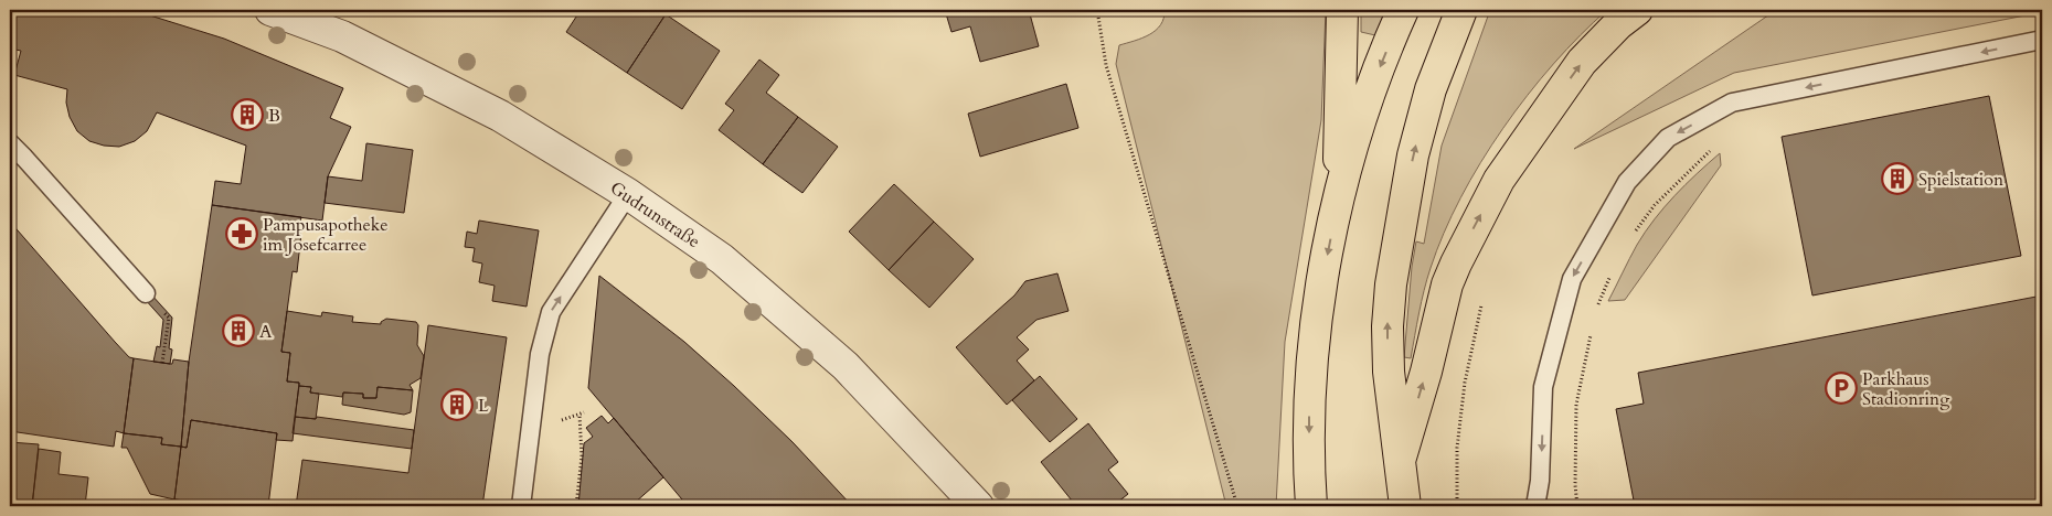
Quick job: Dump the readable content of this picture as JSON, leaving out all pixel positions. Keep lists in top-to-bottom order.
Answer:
{
  "streets": {
    "street": ["Gudrunstraße"]
  },
  "places": {
    "building": [
      "B",
      "Spielstation",
      "A",
      "L"
    ],
    "pharmacy": ["Pampusapotheke im Josefcarree"],
    "parking": ["Parkhaus Stadionring"]
  }
}
